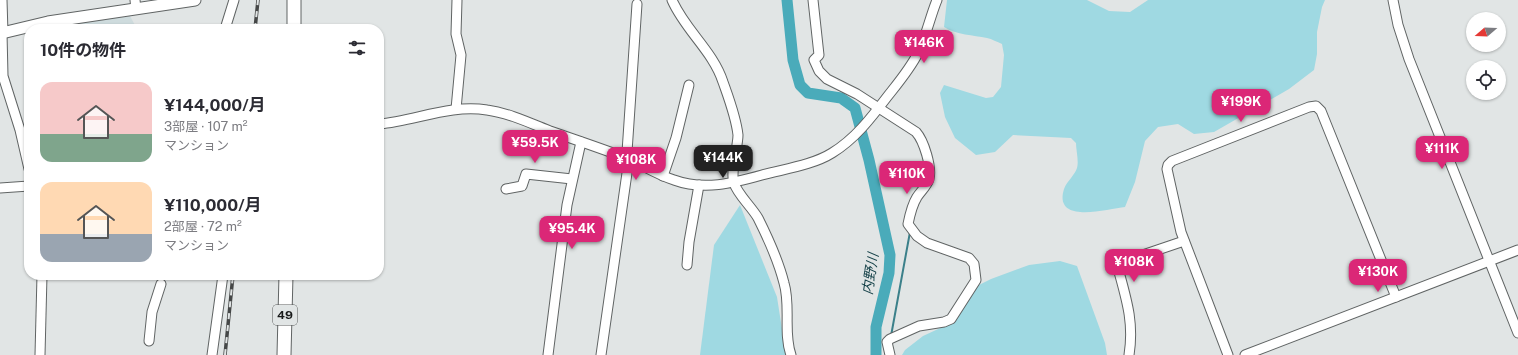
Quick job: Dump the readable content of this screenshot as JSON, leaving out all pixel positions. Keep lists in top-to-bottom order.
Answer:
{
  "streets": {
    "highway": ["49"]
  },
  "water": ["内野川"],
  "north": "left",
  "page": {
    "heading": "10件の物件",
    "price": [
      "¥146K",
      "¥199K",
      "¥59.5K",
      "¥111K",
      "¥144K",
      "¥108K",
      "¥110K",
      "¥95.4K",
      "¥108K",
      "¥130K"
    ],
    "list": [
      {
        "name": "¥144,000/月",
        "note": "3部屋 · 107 m² · マンション"
      },
      {
        "name": "¥110,000/月",
        "note": "2部屋 · 72 m² · マンション"
      }
    ]
  }
}
